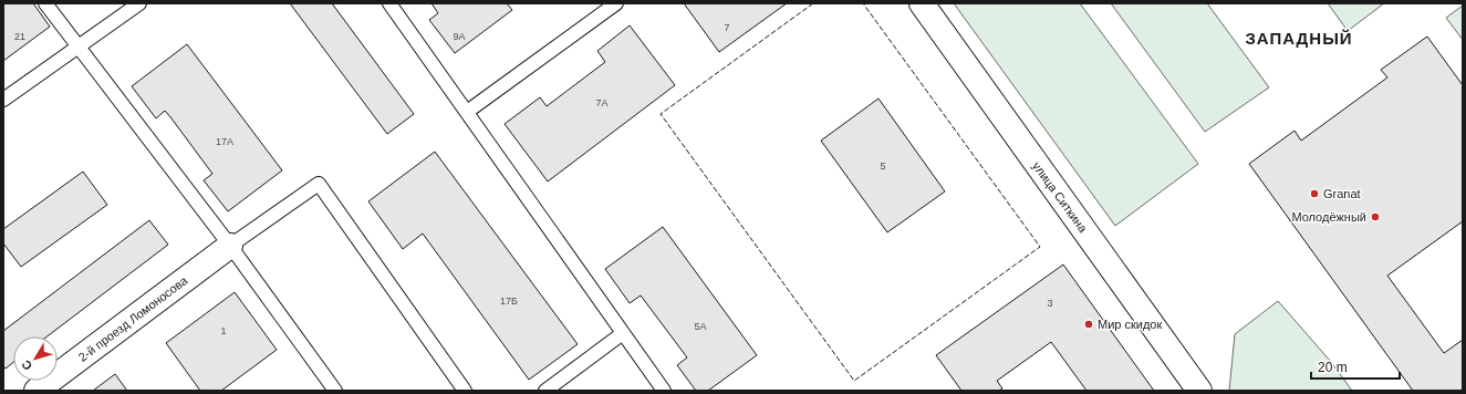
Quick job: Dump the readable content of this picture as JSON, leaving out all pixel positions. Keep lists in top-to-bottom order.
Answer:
{
  "streets": {
    "street": ["улица Ситкина", "2-й проезд Ломоносова"]
  },
  "districts": ["ЗАПАДНЫЙ"],
  "places": ["Granat", "Молодёжный", "Мир скидок"],
  "house_numbers": [
    "7",
    "21",
    "9А",
    "7А",
    "17А",
    "5",
    "17Б",
    "3",
    "5А",
    "1"
  ],
  "scale_bar": "20 m",
  "north": "bottom left"
}
